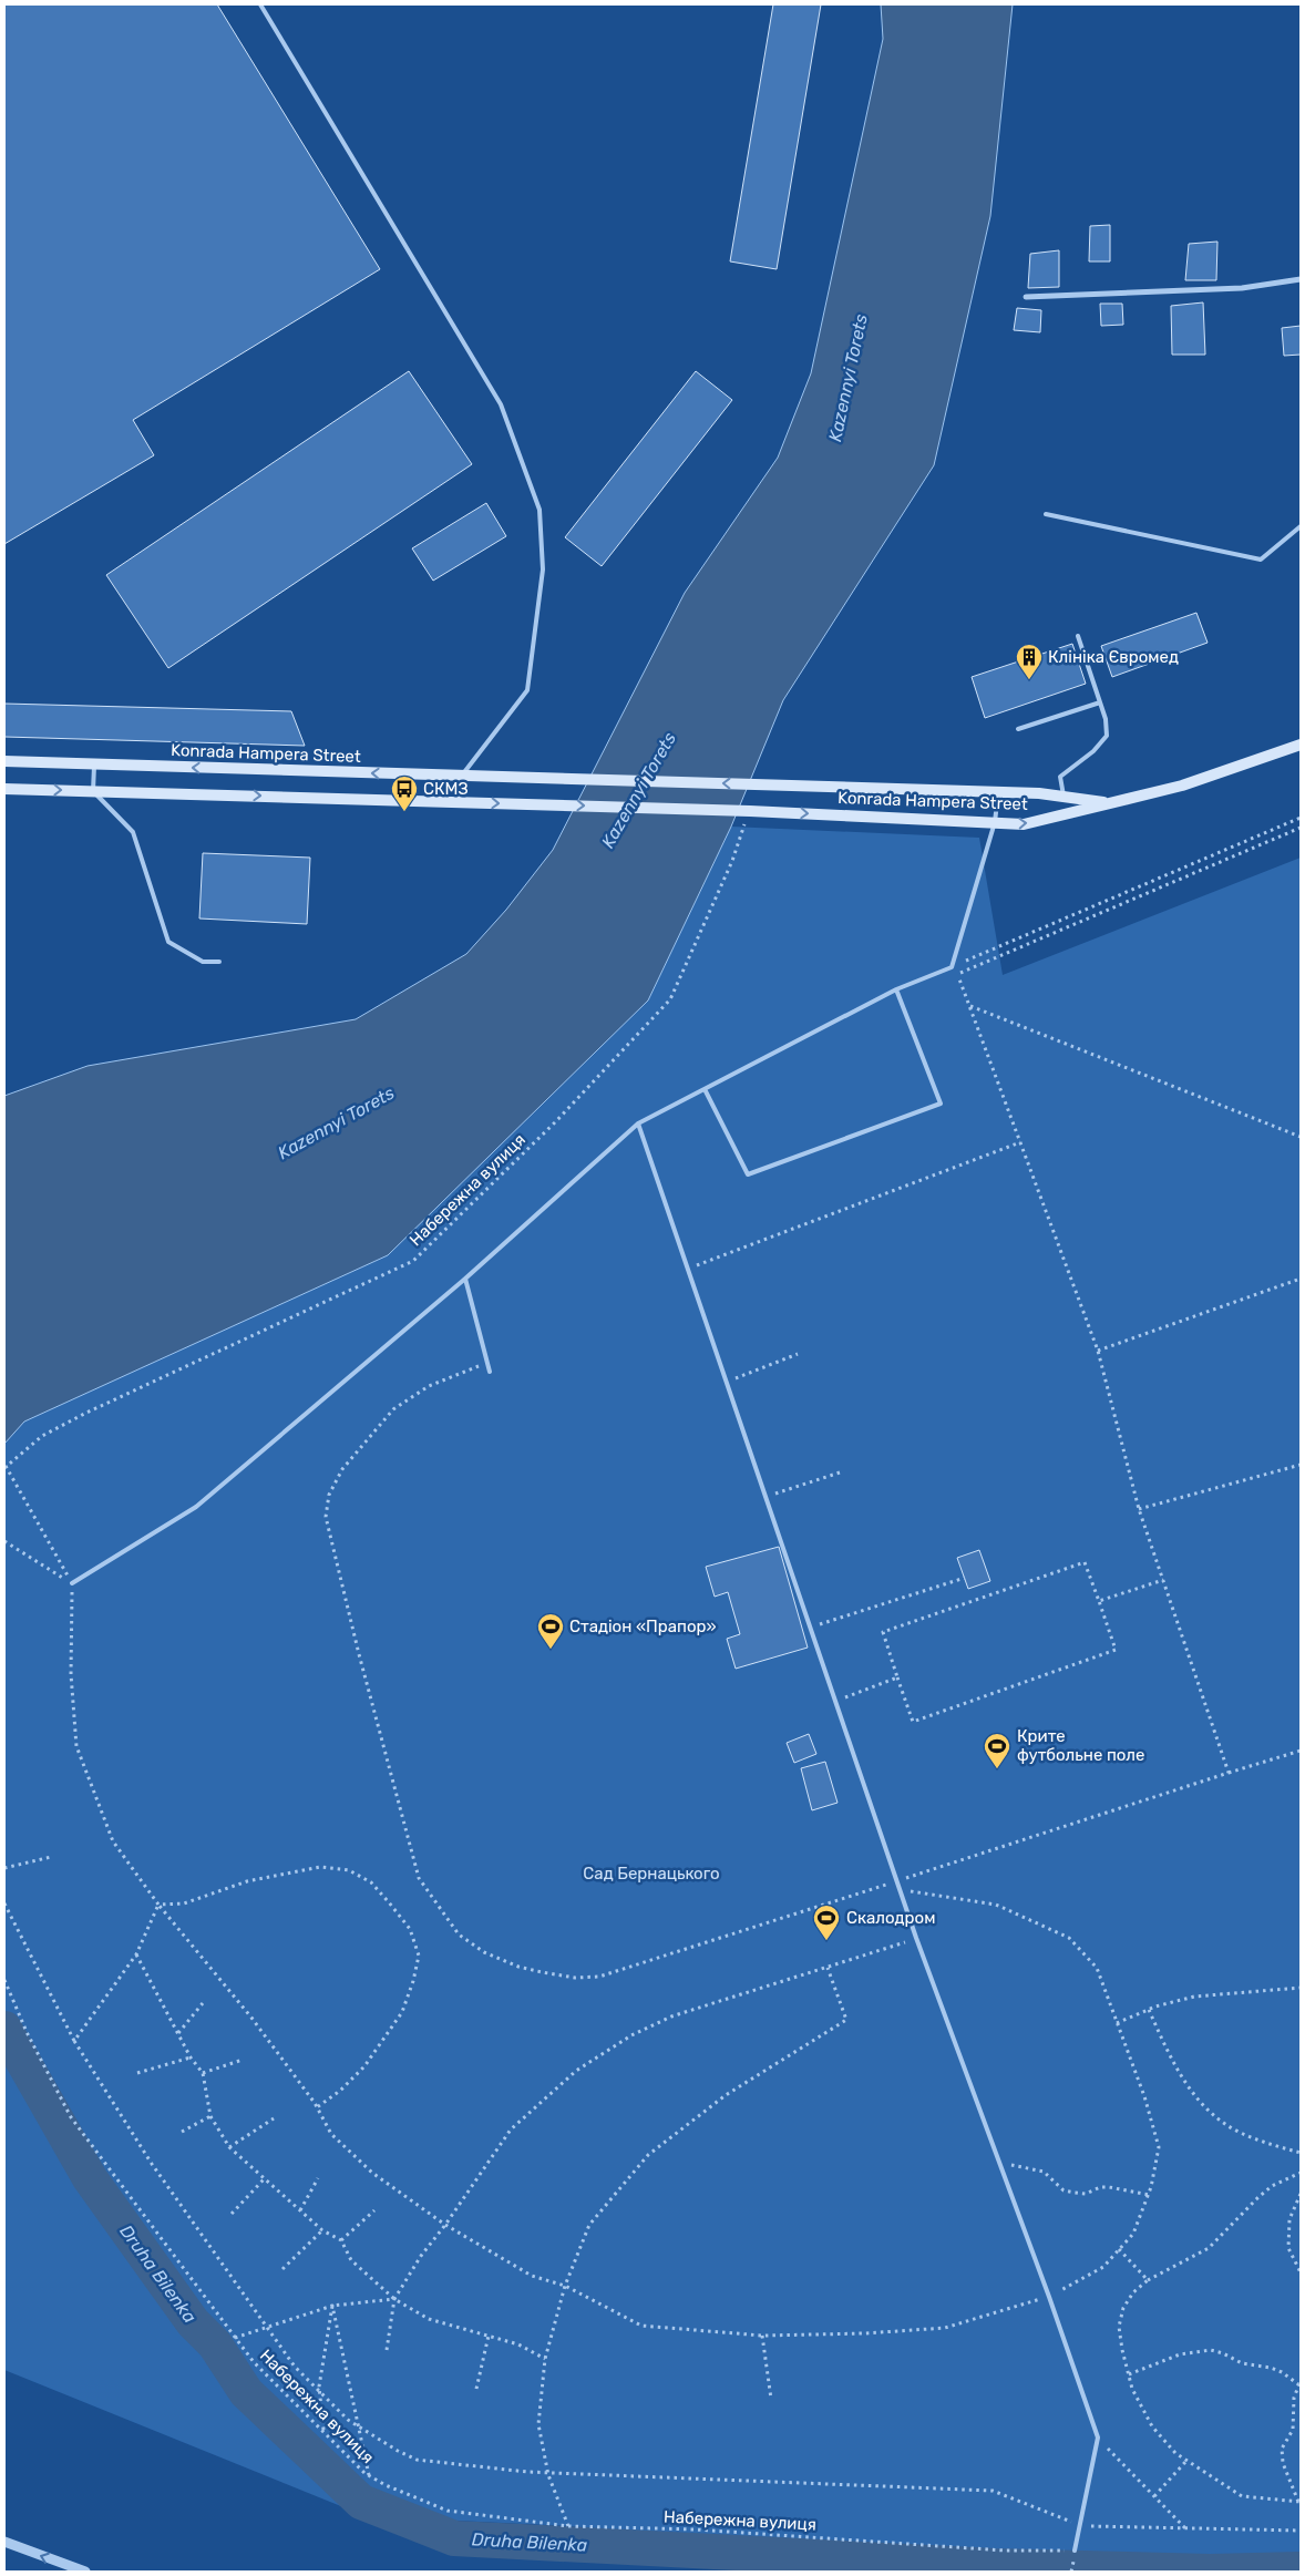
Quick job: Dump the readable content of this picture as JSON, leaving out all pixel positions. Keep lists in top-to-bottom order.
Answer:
{
  "streets": {
    "main road": ["Konrada Hampera Street"],
    "path": ["Набережна вулиця"]
  },
  "crossings": [
    ["Konrada Hampera Street", "Набережна вулиця"]
  ],
  "water": ["Kazennyi Torets", "Druha Bilenka"],
  "parks": ["Сад Бернацького"],
  "places": {
    "building": ["Клініка Євромед"],
    "bus stop": ["СКМЗ"],
    "sports": ["Стадіон «Прапор»", "Крите футбольне поле", "Скалодром"]
  }
}
